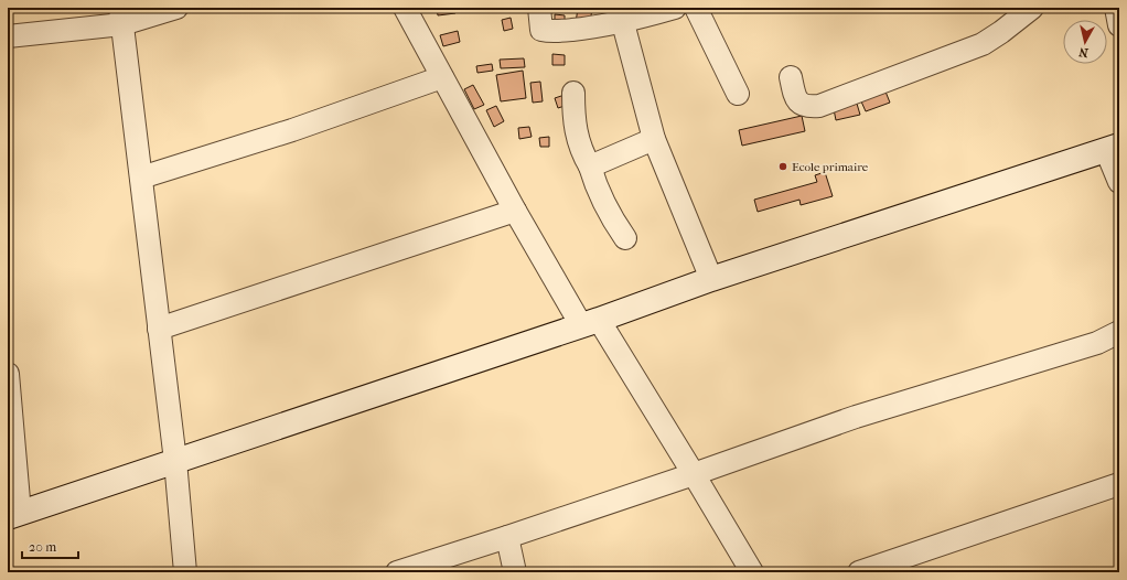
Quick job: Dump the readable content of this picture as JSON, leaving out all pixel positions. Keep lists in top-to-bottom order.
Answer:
{
  "places": ["Ecole primaire"],
  "scale_bar": "20 m",
  "north": "bottom"
}
